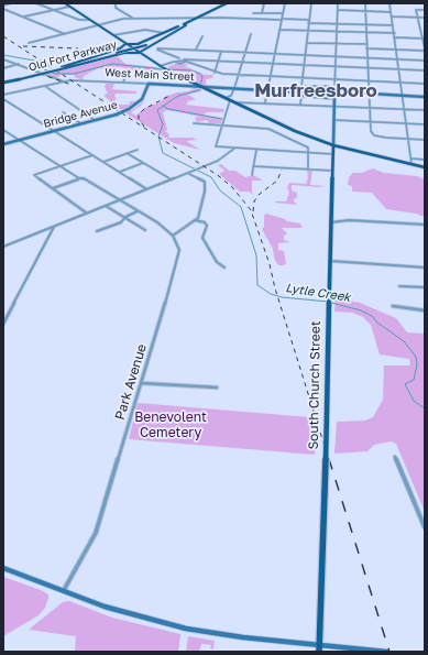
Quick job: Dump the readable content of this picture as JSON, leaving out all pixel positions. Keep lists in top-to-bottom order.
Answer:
{
  "streets": {
    "main road": ["Old Fort Parkway", "South Church Street"],
    "street": ["West Main Street", "Bridge Avenue", "Park Avenue"]
  },
  "crossings": [
    ["West Main Street", "Bridge Avenue"]
  ],
  "districts": ["Murfreesboro"],
  "water": ["Lytle Creek"],
  "parks": ["Benevolent Cemetery"]
}
